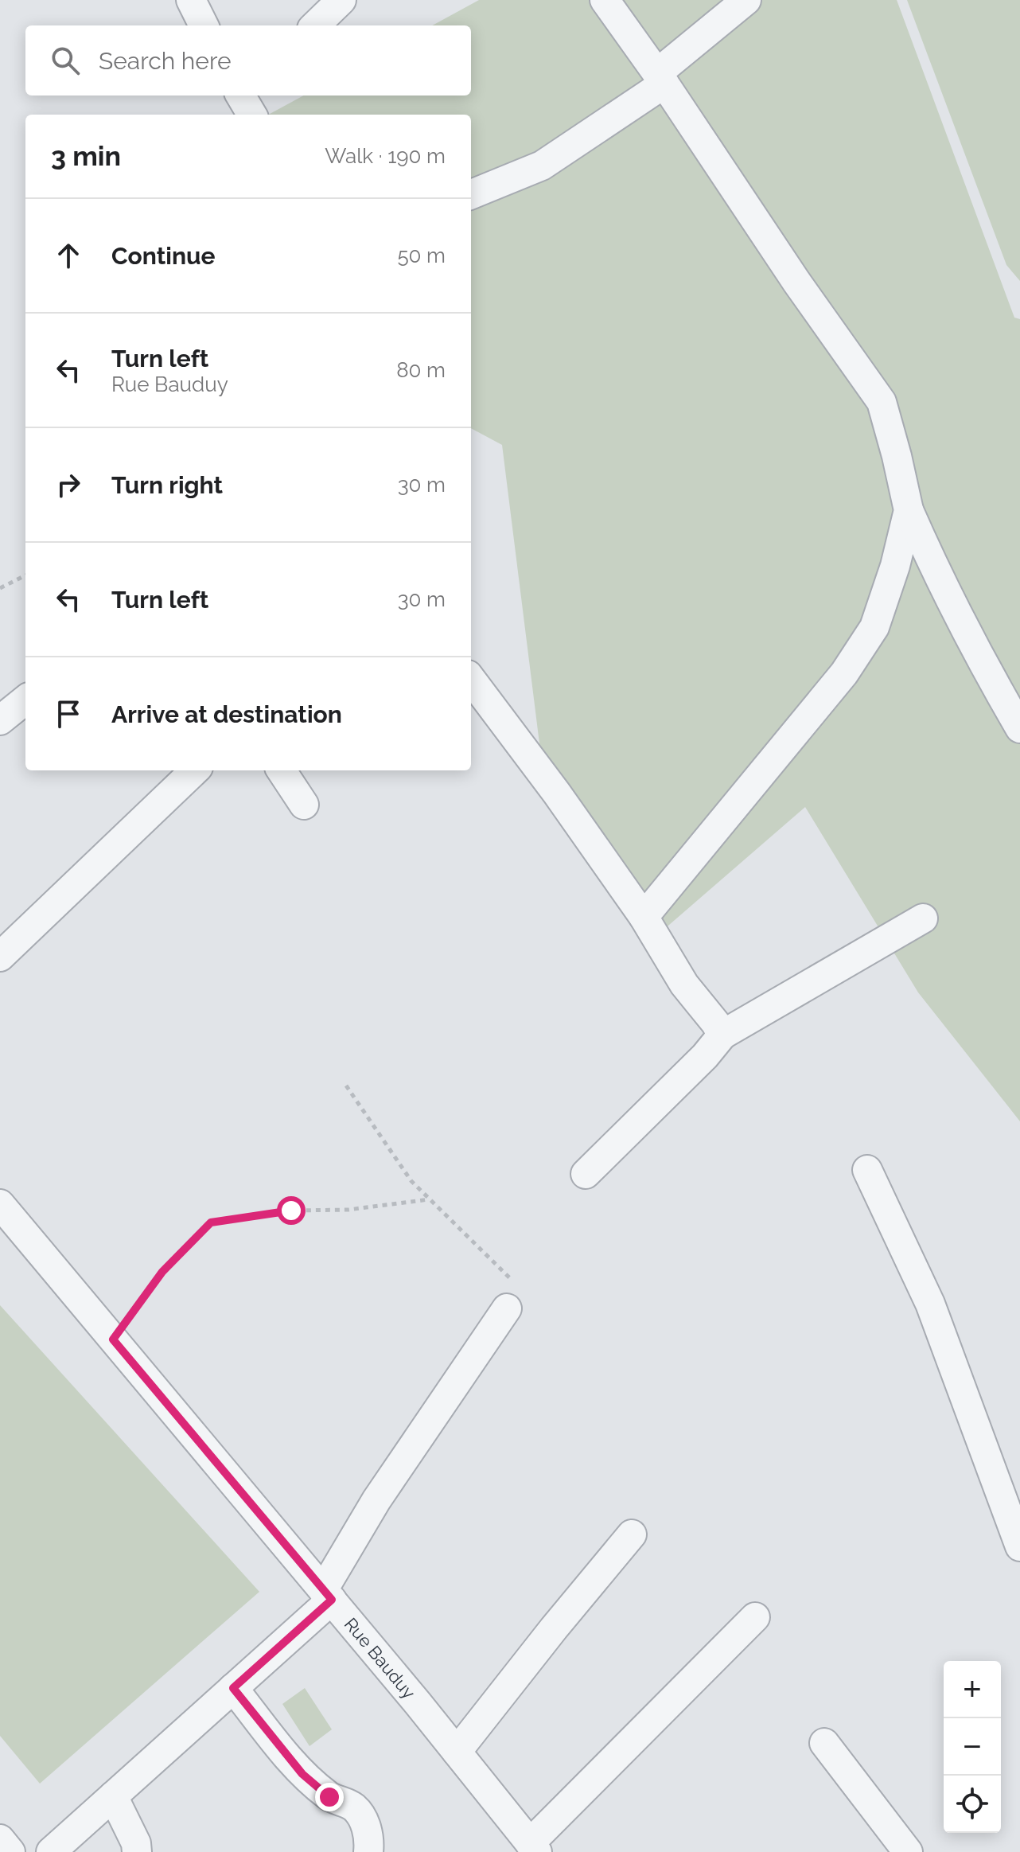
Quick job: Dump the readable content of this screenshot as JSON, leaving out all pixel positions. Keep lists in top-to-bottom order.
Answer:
{
  "streets": {
    "street": ["Rue Bauduy"]
  },
  "page": {
    "search": "Search here",
    "heading": ["3 min", "Walk · 190 m"],
    "list": [
      ["Continue", "50 m"],
      ["Turn left", "Rue Bauduy", "80 m"],
      ["Turn right", "30 m"],
      ["Turn left", "30 m"],
      "Arrive at destination"
    ],
    "map_buttons": ["+", "−"]
  }
}
